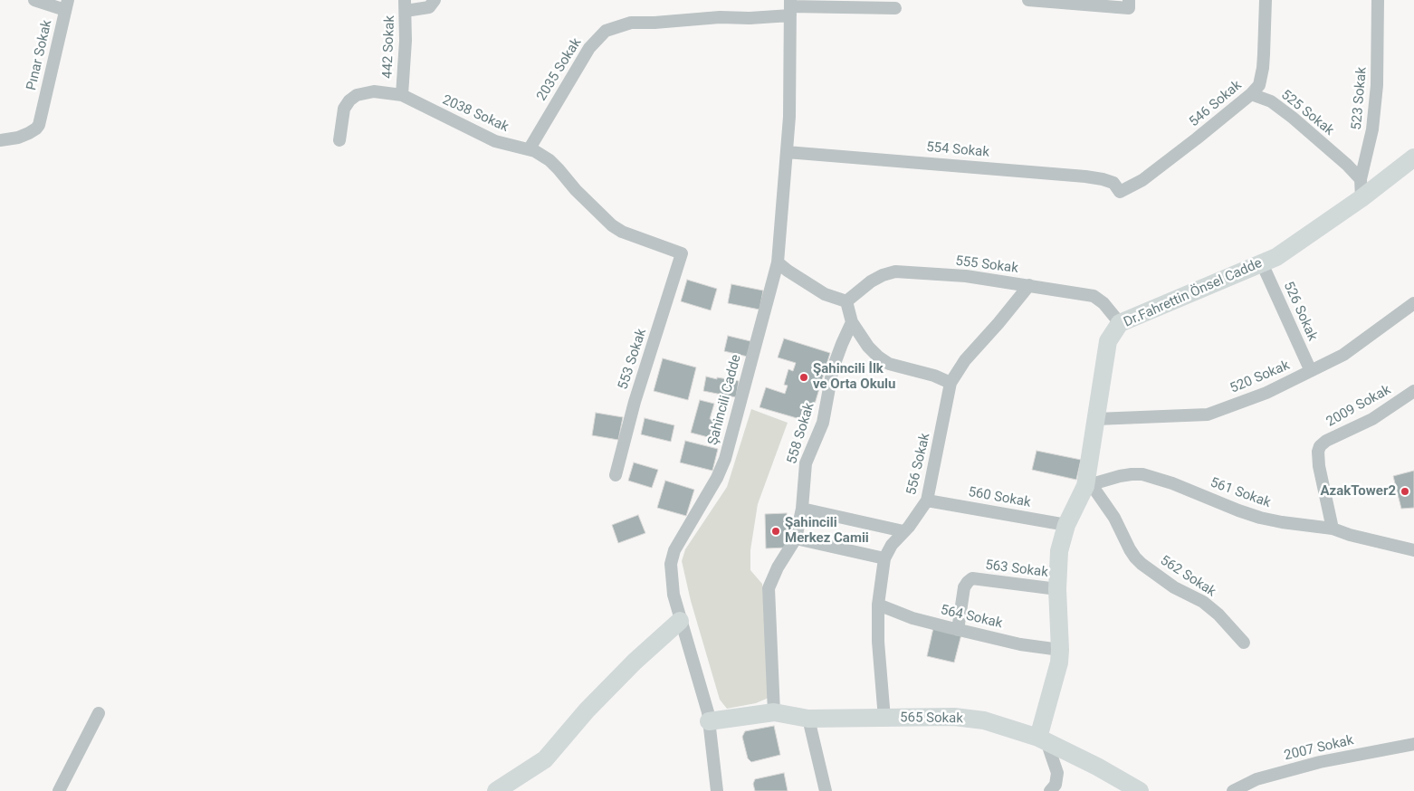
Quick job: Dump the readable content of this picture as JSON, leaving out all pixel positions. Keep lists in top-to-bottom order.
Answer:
{
  "streets": {
    "street": [
      "442 Sokak",
      "Pınar Sokak",
      "2035 Sokak",
      "523 Sokak",
      "546 Sokak",
      "525 Sokak",
      "2038 Sokak",
      "554 Sokak",
      "555 Sokak",
      "Dr.Fahrettin Önsel Cadde",
      "526 Sokak",
      "553 Sokak",
      "520 Sokak",
      "Şahincili Cadde",
      "2009 Sokak",
      "558 Sokak",
      "556 Sokak",
      "561 Sokak",
      "560 Sokak",
      "563 Sokak",
      "562 Sokak",
      "564 Sokak",
      "565 Sokak",
      "2007 Sokak"
    ]
  },
  "crossings": [
    ["442 Sokak", "2038 Sokak"],
    ["2035 Sokak", "2038 Sokak"],
    ["2035 Sokak", "Şahincili Cadde"],
    ["523 Sokak", "525 Sokak"],
    ["523 Sokak", "Dr.Fahrettin Önsel Cadde"],
    ["546 Sokak", "525 Sokak"],
    ["546 Sokak", "554 Sokak"],
    ["2038 Sokak", "553 Sokak"],
    ["554 Sokak", "Şahincili Cadde"],
    ["555 Sokak", "Dr.Fahrettin Önsel Cadde"],
    ["555 Sokak", "556 Sokak"],
    ["Dr.Fahrettin Önsel Cadde", "526 Sokak"],
    ["Dr.Fahrettin Önsel Cadde", "520 Sokak"],
    ["Dr.Fahrettin Önsel Cadde", "561 Sokak"],
    ["Dr.Fahrettin Önsel Cadde", "560 Sokak"],
    ["Dr.Fahrettin Önsel Cadde", "563 Sokak"],
    ["Dr.Fahrettin Önsel Cadde", "562 Sokak"],
    ["Dr.Fahrettin Önsel Cadde", "564 Sokak"],
    ["Dr.Fahrettin Önsel Cadde", "565 Sokak"],
    ["526 Sokak", "520 Sokak"],
    ["Şahincili Cadde", "565 Sokak"],
    ["2009 Sokak", "561 Sokak"],
    ["558 Sokak", "565 Sokak"],
    ["556 Sokak", "560 Sokak"],
    ["556 Sokak", "564 Sokak"],
    ["556 Sokak", "565 Sokak"],
    ["561 Sokak", "562 Sokak"],
    ["563 Sokak", "564 Sokak"]
  ],
  "places": ["Şahincili İlk ve Orta Okulu", "AzakTower2", "Şahincili Merkez Camii"]
}
